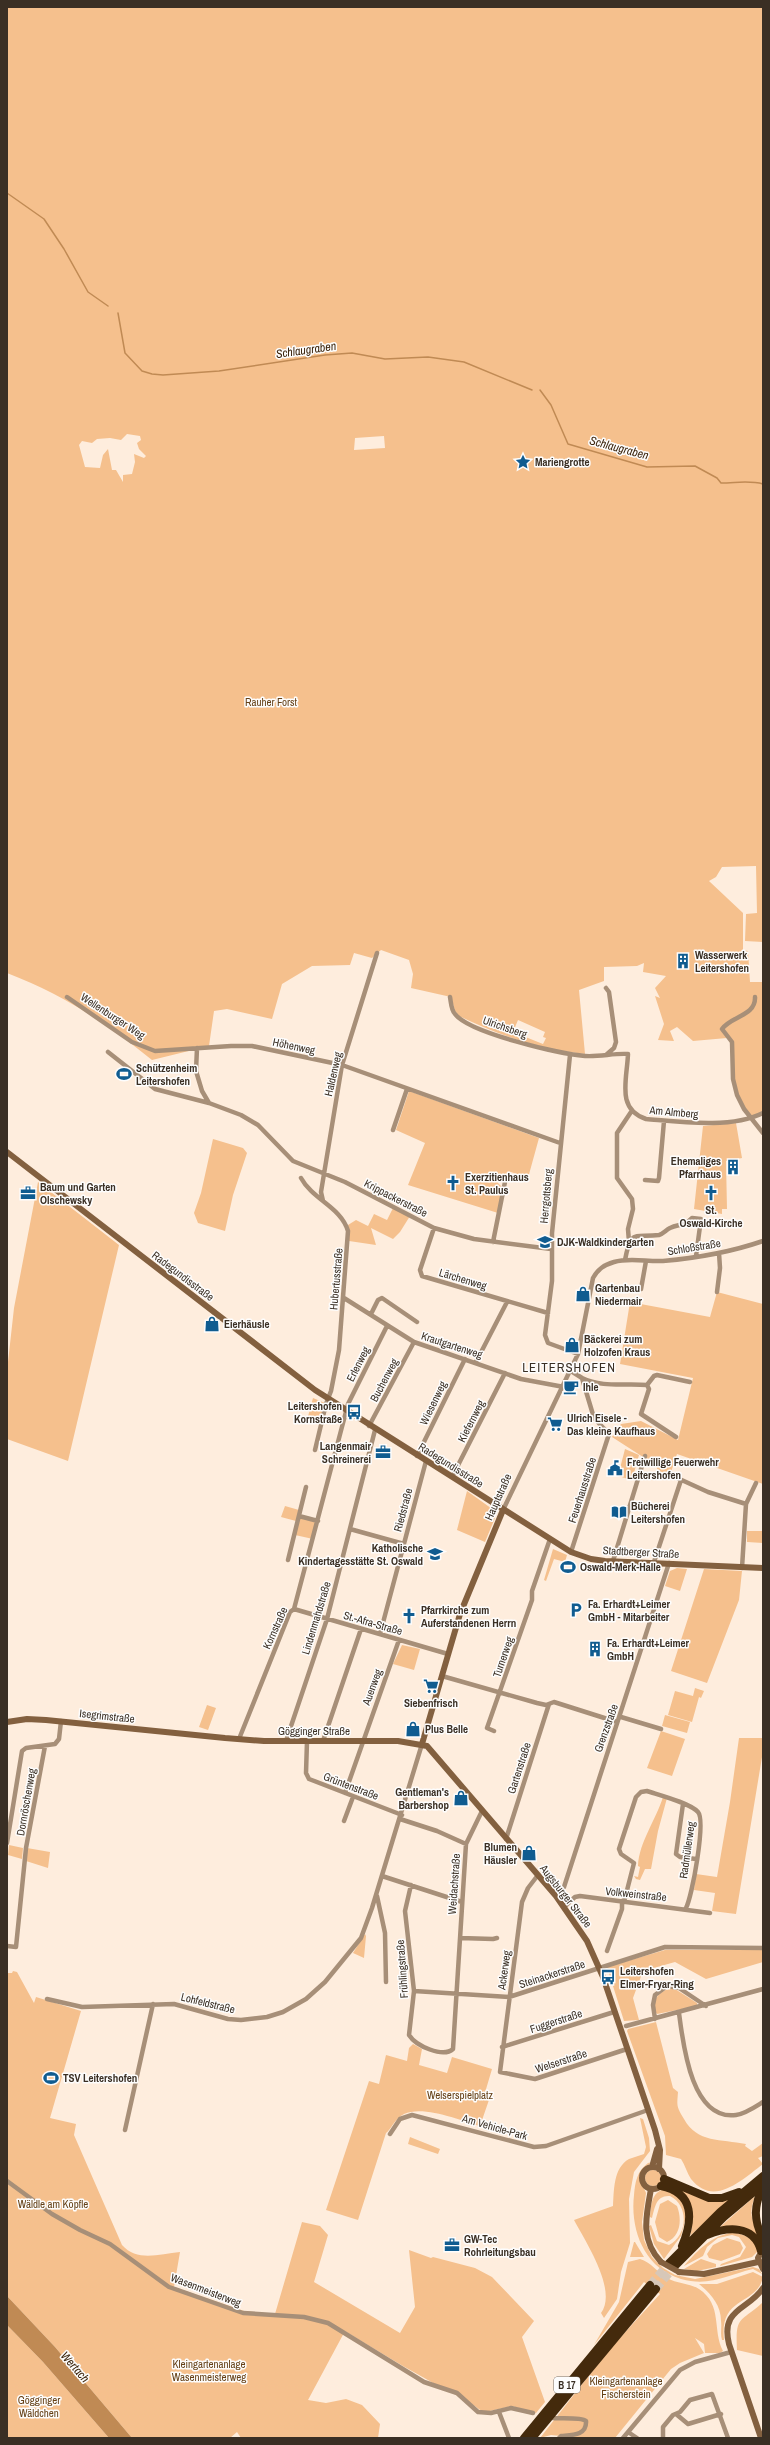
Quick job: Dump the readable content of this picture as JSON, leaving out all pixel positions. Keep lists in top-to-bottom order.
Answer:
{
  "streets": {
    "highway": ["B 17"],
    "street": [
      "Wellenburger Weg",
      "Ulrichsberg",
      "Höhenweg",
      "Haldenweg",
      "Am Almberg",
      "Herrgottsberg",
      "Krippackerstraße",
      "Schloßstraße",
      "Radegundisstraße",
      "Hubertusstraße",
      "Lärchenweg",
      "Krautgartenweg",
      "Erlenweg",
      "Buchenweg",
      "Wiesenweg",
      "Kiefernweg",
      "Feuerhausstraße",
      "Hauptstraße",
      "Riedstraße",
      "Stadtberger Straße",
      "Lindenmahdstraße",
      "St.-Afra-Straße",
      "Kornstraße",
      "Turnerweg",
      "Auenweg",
      "Isegrimstraße",
      "Grenzstraße",
      "Gögginger Straße",
      "Gartenstraße",
      "Grüntenstraße",
      "Dornröschenweg",
      "Radmüllerweg",
      "Weidachstraße",
      "Volkweinstraße",
      "Augsburger Straße",
      "Frühlingstraße",
      "Ackerweg",
      "Steinackerstraße",
      "Lohfeldstraße",
      "Fuggerstraße",
      "Welserstraße",
      "Am Vehicle-Park",
      "Wasenmeisterweg"
    ]
  },
  "crossings": [
    ["Wellenburger Weg", "Höhenweg"],
    ["Ulrichsberg", "Herrgottsberg"],
    ["Höhenweg", "Haldenweg"],
    ["Höhenweg", "Herrgottsberg"],
    ["Haldenweg", "Krippackerstraße"],
    ["Haldenweg", "Hubertusstraße"],
    ["Herrgottsberg", "Krippackerstraße"],
    ["Herrgottsberg", "Lärchenweg"],
    ["Herrgottsberg", "Hauptstraße"],
    ["Krippackerstraße", "Lärchenweg"],
    ["Schloßstraße", "Hauptstraße"],
    ["Radegundisstraße", "Hubertusstraße"],
    ["Radegundisstraße", "Erlenweg"],
    ["Radegundisstraße", "Buchenweg"],
    ["Radegundisstraße", "Wiesenweg"],
    ["Radegundisstraße", "Kiefernweg"],
    ["Radegundisstraße", "Hauptstraße"],
    ["Radegundisstraße", "Riedstraße"],
    ["Radegundisstraße", "Stadtberger Straße"],
    ["Radegundisstraße", "Lindenmahdstraße"],
    ["Radegundisstraße", "Kornstraße"],
    ["Hubertusstraße", "Krautgartenweg"],
    ["Krautgartenweg", "Erlenweg"],
    ["Krautgartenweg", "Buchenweg"],
    ["Krautgartenweg", "Wiesenweg"],
    ["Krautgartenweg", "Kiefernweg"],
    ["Krautgartenweg", "Hauptstraße"],
    ["Erlenweg", "Kornstraße"],
    ["Feuerhausstraße", "Stadtberger Straße"],
    ["Hauptstraße", "Stadtberger Straße"],
    ["Hauptstraße", "St.-Afra-Straße"],
    ["Hauptstraße", "Gögginger Straße"],
    ["Hauptstraße", "Augsburger Straße"],
    ["Hauptstraße", "Lohfeldstraße"],
    ["Riedstraße", "St.-Afra-Straße"],
    ["Stadtberger Straße", "Turnerweg"],
    ["Stadtberger Straße", "Grenzstraße"],
    ["Lindenmahdstraße", "St.-Afra-Straße"],
    ["Lindenmahdstraße", "Gögginger Straße"],
    ["St.-Afra-Straße", "Kornstraße"],
    ["St.-Afra-Straße", "Auenweg"],
    ["Kornstraße", "Gögginger Straße"],
    ["Auenweg", "Gögginger Straße"],
    ["Auenweg", "Grüntenstraße"],
    ["Isegrimstraße", "Gögginger Straße"],
    ["Grenzstraße", "Augsburger Straße"],
    ["Gögginger Straße", "Grüntenstraße"],
    ["Gögginger Straße", "Augsburger Straße"],
    ["Gögginger Straße", "Lohfeldstraße"],
    ["Gartenstraße", "Augsburger Straße"],
    ["Grüntenstraße", "Weidachstraße"],
    ["Grüntenstraße", "Lohfeldstraße"],
    ["Radmüllerweg", "Volkweinstraße"],
    ["Weidachstraße", "Augsburger Straße"],
    ["Weidachstraße", "Frühlingstraße"],
    ["Weidachstraße", "Steinackerstraße"],
    ["Volkweinstraße", "Augsburger Straße"],
    ["Augsburger Straße", "Ackerweg"],
    ["Augsburger Straße", "Steinackerstraße"],
    ["Augsburger Straße", "Lohfeldstraße"],
    ["Augsburger Straße", "Fuggerstraße"],
    ["Augsburger Straße", "Welserstraße"],
    ["Augsburger Straße", "Am Vehicle-Park"],
    ["Frühlingstraße", "Steinackerstraße"],
    ["Ackerweg", "Steinackerstraße"],
    ["Ackerweg", "Fuggerstraße"],
    ["Ackerweg", "Welserstraße"]
  ],
  "districts": ["LEITERSHOFEN"],
  "water": ["Schlaugraben", "Wertach"],
  "parks": [
    "Rauher Forst",
    "Welserspielplatz",
    "Wäldle am Köpfle",
    "Kleingartenanlage Wasenmeisterweg",
    "Kleingartenanlage Fischerstein",
    "Gögginger Wäldchen"
  ],
  "places": {
    "place": ["Mariengrotte"],
    "building": ["Wasserwerk Leitershofen", "Ehemaliges Pfarrhaus", "Fa. Erhardt+Leimer GmbH"],
    "sports": ["Schützenheim Leitershofen", "Oswald-Merk-Halle", "TSV Leitershofen"],
    "church": ["Exerzitienhaus St. Paulus", "St. Oswald-Kirche", "Pfarrkirche zum Auferstandenen Herrn"],
    "office": ["Baum und Garten Olschewsky", "Langenmair Schreinerei", "GW-Tec Rohrleitungsbau"],
    "school or university": ["DJK-Waldkindergarten", "Katholische Kindertagesstätte St. Oswald"],
    "shop": [
      "Gartenbau Niedermair",
      "Eierhäusle",
      "Bäckerei zum Holzofen Kraus",
      "Plus Belle",
      "Gentleman's Barbershop",
      "Blumen Häusler"
    ],
    "cafe": ["Ihle"],
    "bus stop": ["Leitershofen Kornstraße", "Leitershofen Elmer-Fryar-Ring"],
    "supermarket": ["Ulrich Eisele - Das kleine Kaufhaus", "Siebenfrisch"],
    "public building": ["Freiwillige Feuerwehr Leitershofen"],
    "library": ["Bücherei Leitershofen"],
    "parking": ["Fa. Erhardt+Leimer GmbH - Mitarbeiter"]
  }
}
